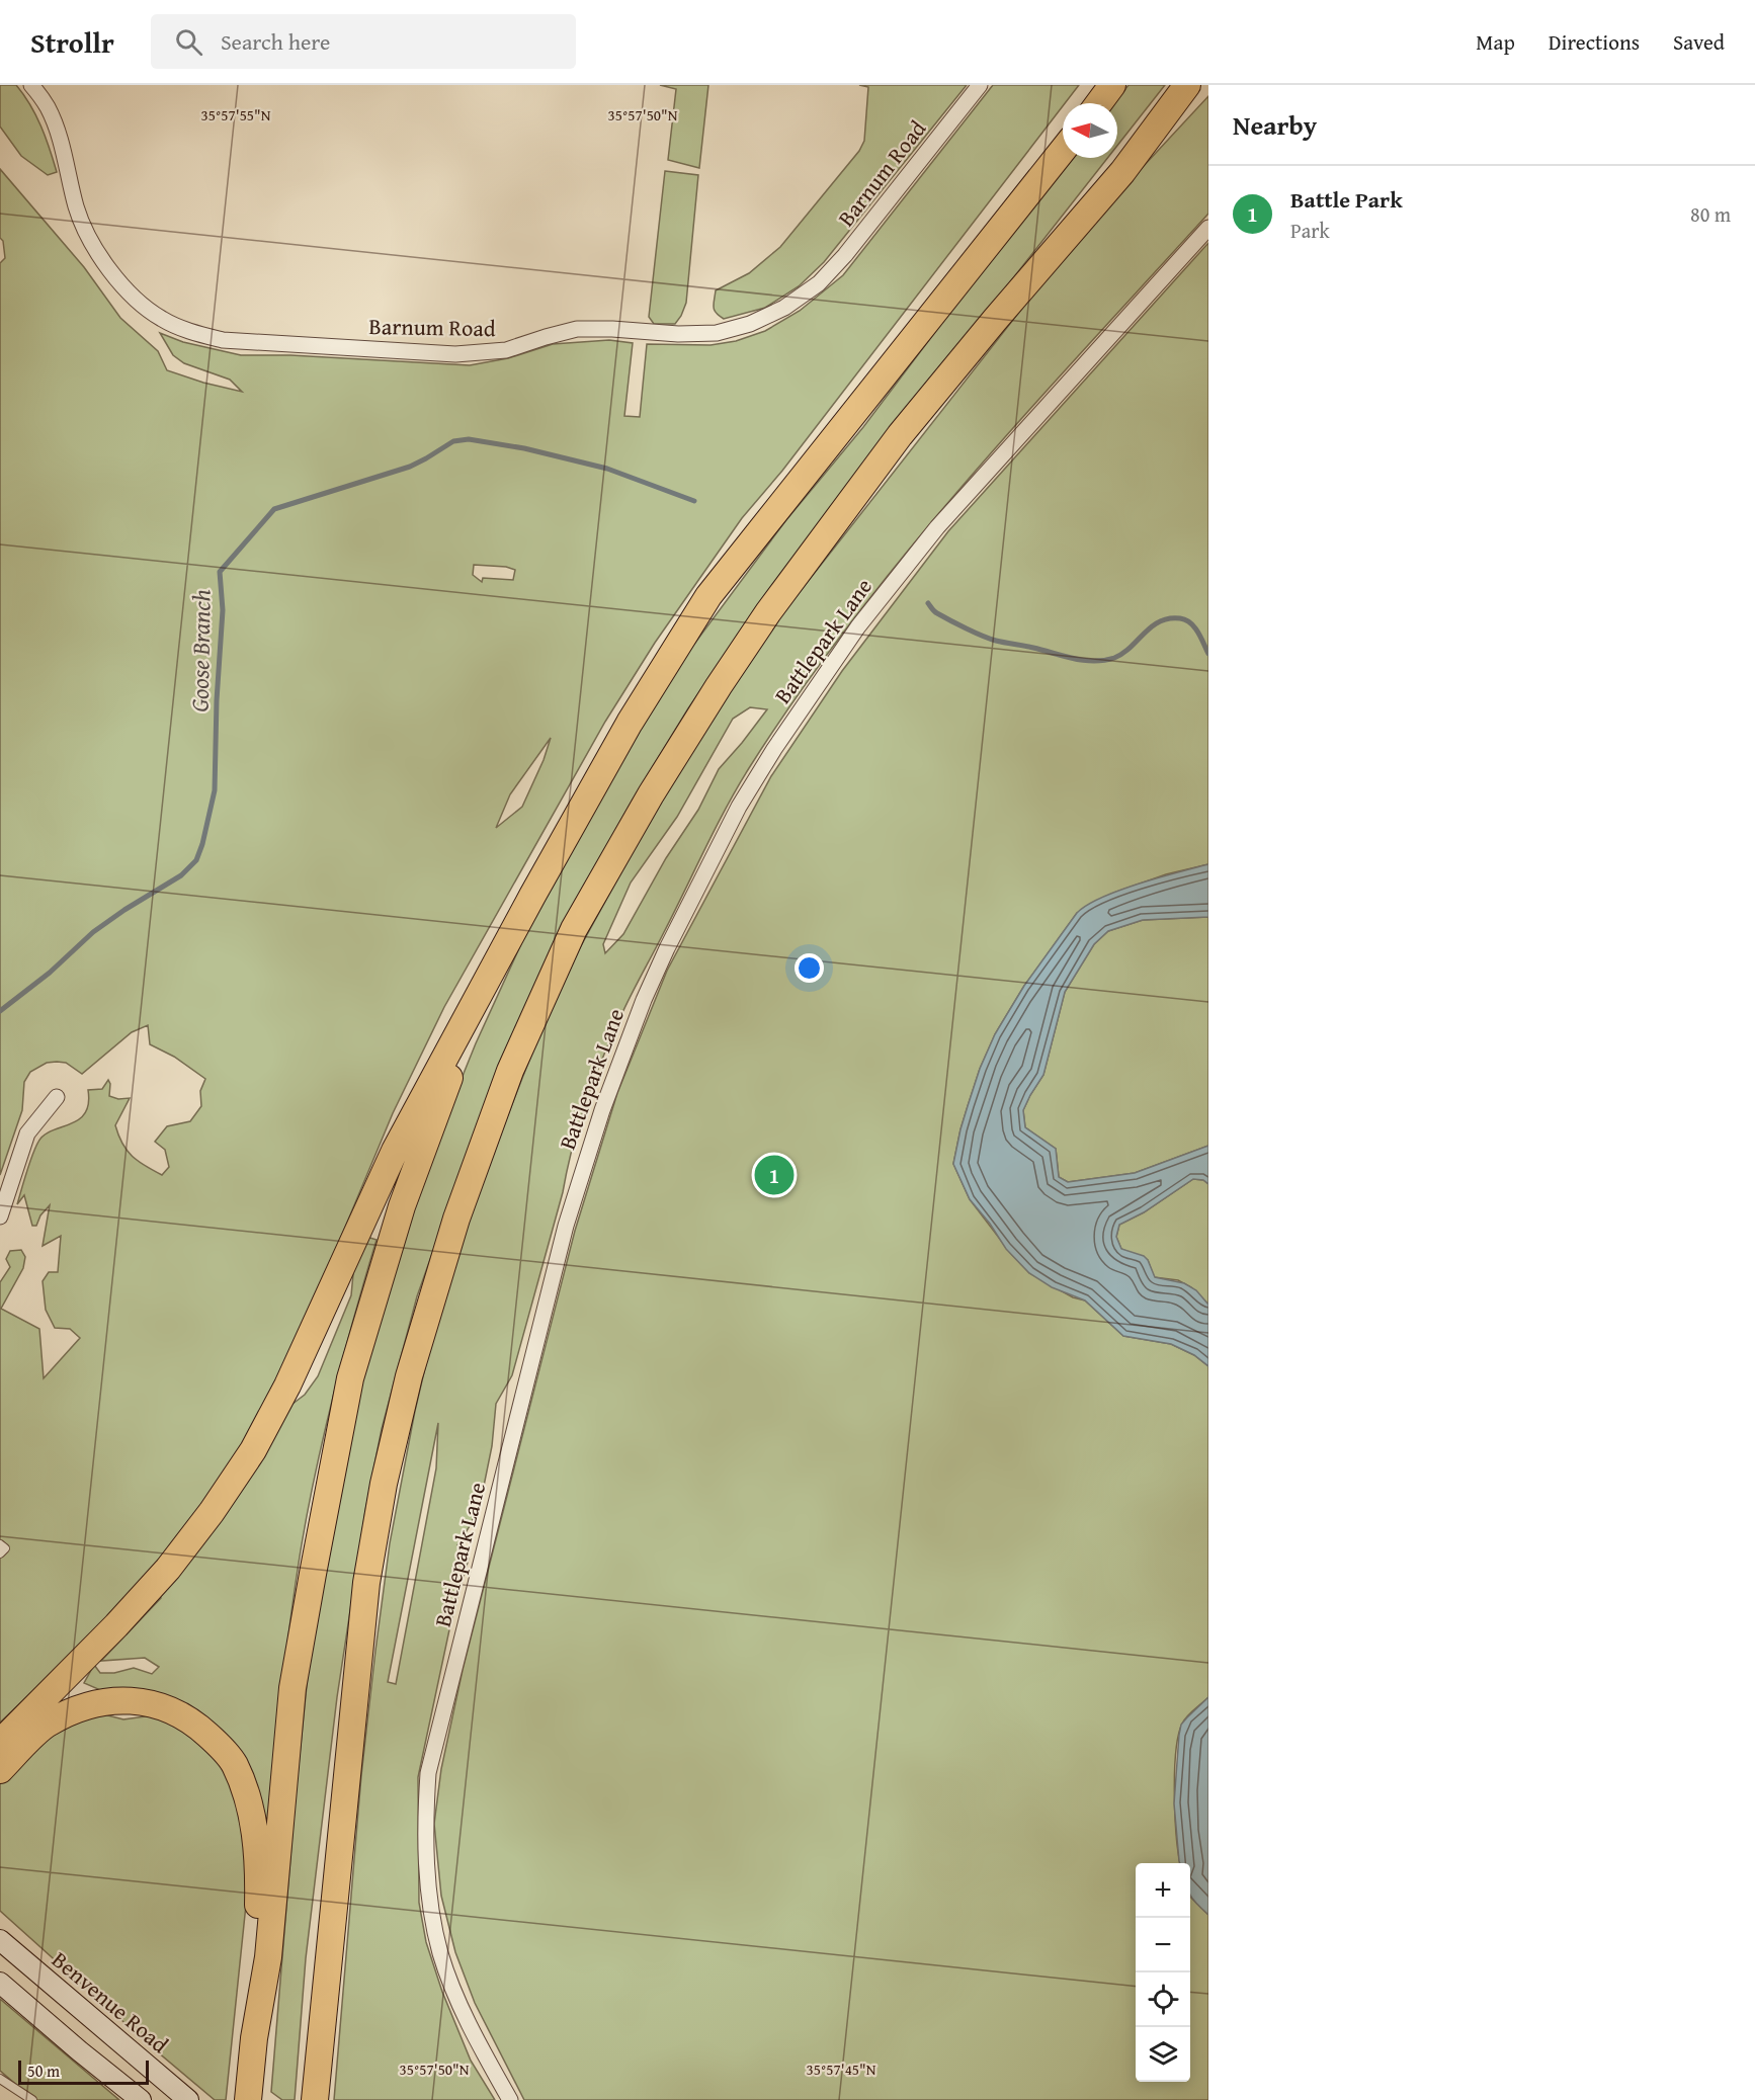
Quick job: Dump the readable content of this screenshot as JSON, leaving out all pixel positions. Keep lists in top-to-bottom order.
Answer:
{
  "streets": {
    "main road": ["Benvenue Road"],
    "street": ["Barnum Road", "Battlepark Lane"]
  },
  "water": ["Goose Branch"],
  "scale_bar": "50 m",
  "north": "left",
  "page": {
    "header": "Strollr",
    "search": "Search here",
    "nav": ["Map", "Directions", "Saved"],
    "heading": "Nearby",
    "list": [
      {
        "mark": "1",
        "name": "Battle Park",
        "note": "Park",
        "value": "80 m"
      }
    ],
    "pins": "1",
    "map_buttons": ["+", "−"],
    "scale": "50 m"
  },
  "coordinates": ["35°57'55\"N", "35°57'50\"N", "35°57'45\"N"]
}
